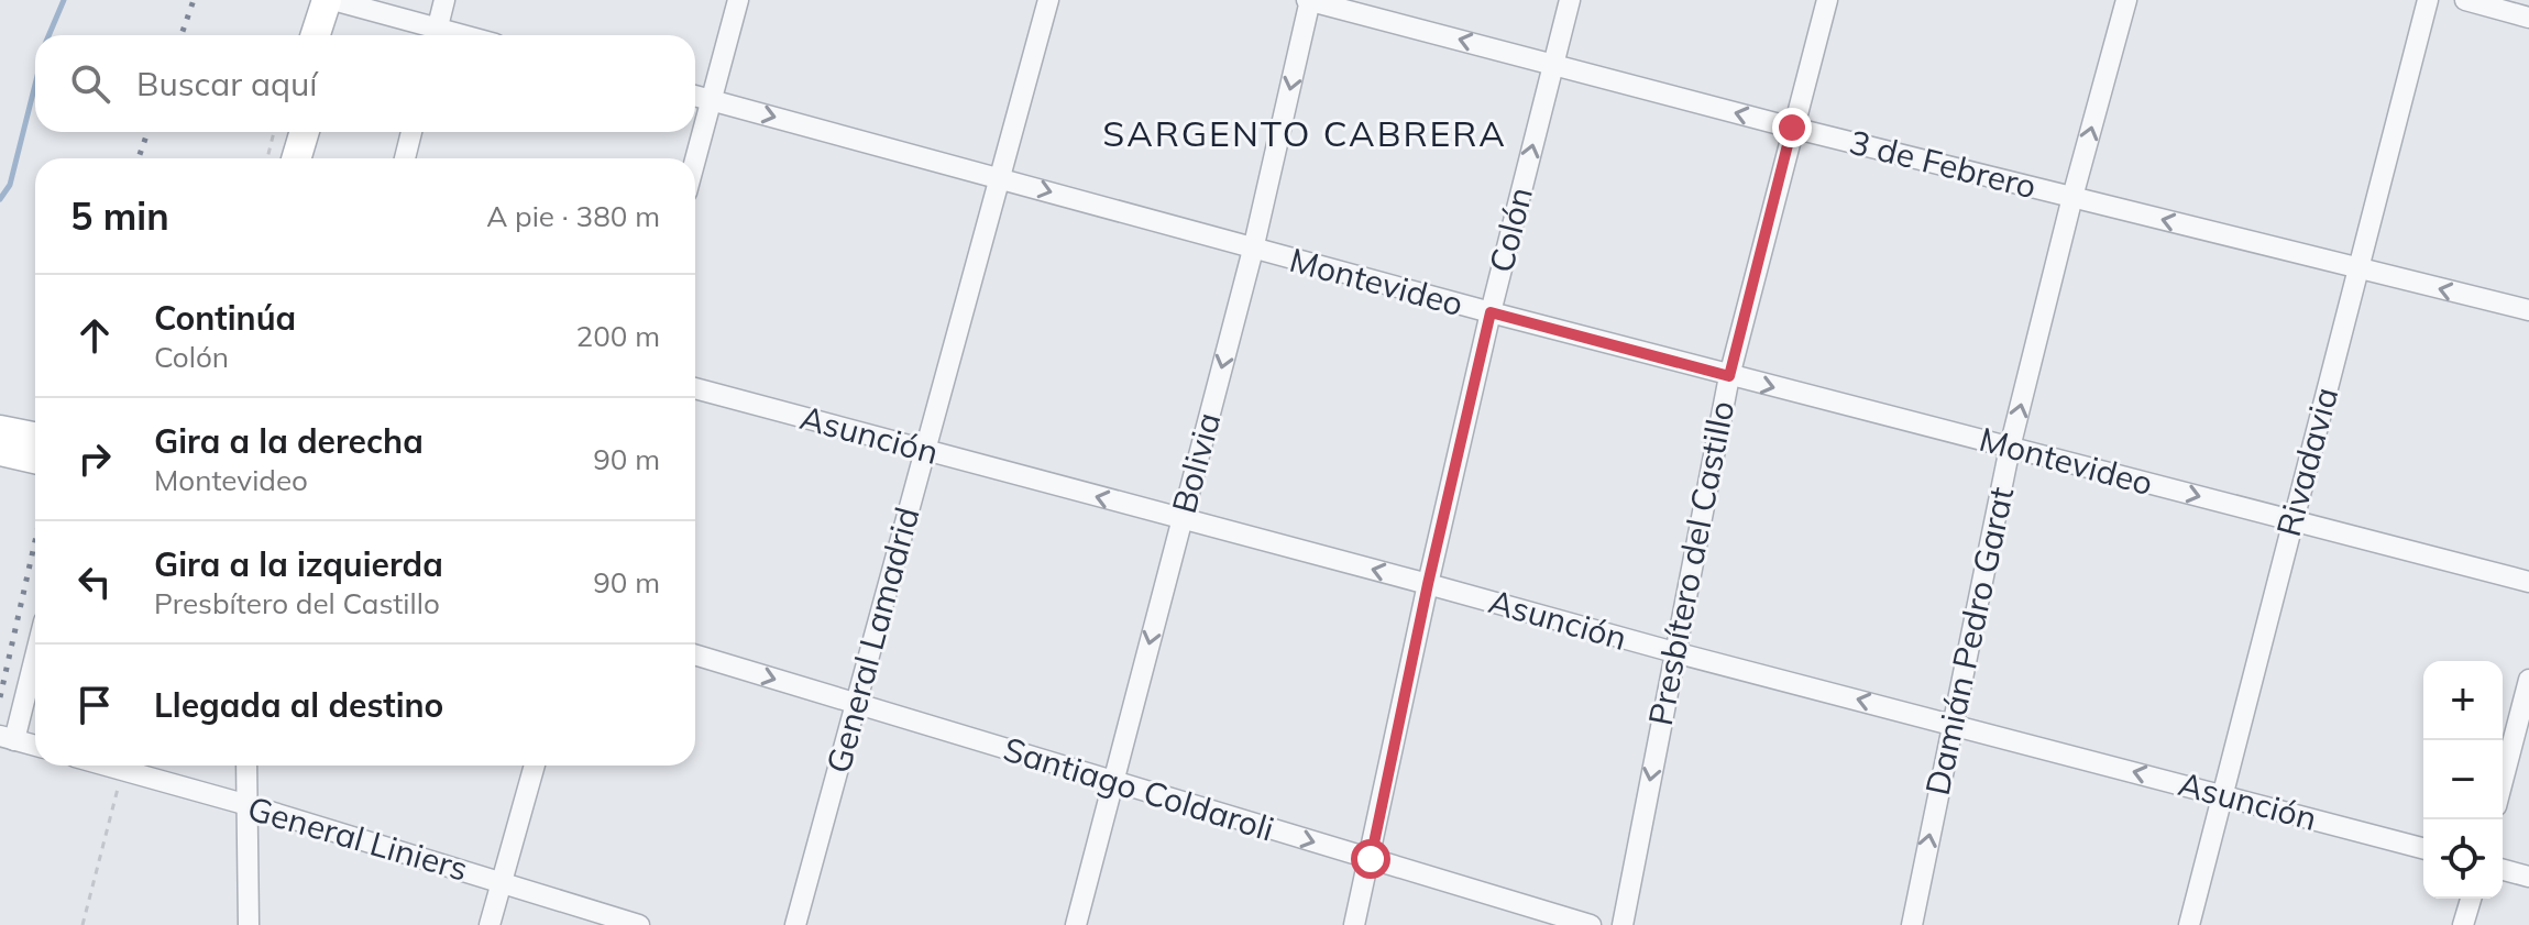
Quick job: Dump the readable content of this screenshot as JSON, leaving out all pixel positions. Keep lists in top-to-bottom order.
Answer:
{
  "streets": {
    "street": [
      "3 de Febrero",
      "Colón",
      "Montevideo",
      "Asunción",
      "Rivadavia",
      "Bolivia",
      "Presbítero del Castillo",
      "General Lamadrid",
      "Damián Pedro Garat",
      "Santiago Coldaroli",
      "General Liniers"
    ]
  },
  "crossings": [
    ["3 de Febrero", "Colón"],
    ["3 de Febrero", "Rivadavia"],
    ["3 de Febrero", "Bolivia"],
    ["3 de Febrero", "Presbítero del Castillo"],
    ["3 de Febrero", "Damián Pedro Garat"],
    ["Colón", "Montevideo"],
    ["Colón", "Asunción"],
    ["Colón", "Santiago Coldaroli"],
    ["Montevideo", "Rivadavia"],
    ["Montevideo", "Bolivia"],
    ["Montevideo", "Presbítero del Castillo"],
    ["Montevideo", "General Lamadrid"],
    ["Montevideo", "Damián Pedro Garat"],
    ["Asunción", "Rivadavia"],
    ["Asunción", "Bolivia"],
    ["Asunción", "Presbítero del Castillo"],
    ["Asunción", "General Lamadrid"],
    ["Asunción", "Damián Pedro Garat"],
    ["Bolivia", "Santiago Coldaroli"],
    ["General Lamadrid", "Santiago Coldaroli"]
  ],
  "one_way": [
    "3 de Febrero",
    "Montevideo",
    "Asunción",
    "Bolivia",
    "Damián Pedro Garat",
    "Santiago Coldaroli"
  ],
  "districts": ["SARGENTO CABRERA"],
  "page": {
    "search": "Buscar aquí",
    "heading": ["5 min", "A pie · 380 m"],
    "list": [
      ["Continúa", "Colón", "200 m"],
      ["Gira a la derecha", "Montevideo", "90 m"],
      ["Gira a la izquierda", "Presbítero del Castillo", "90 m"],
      "Llegada al destino"
    ],
    "map_buttons": ["+", "−"]
  }
}
